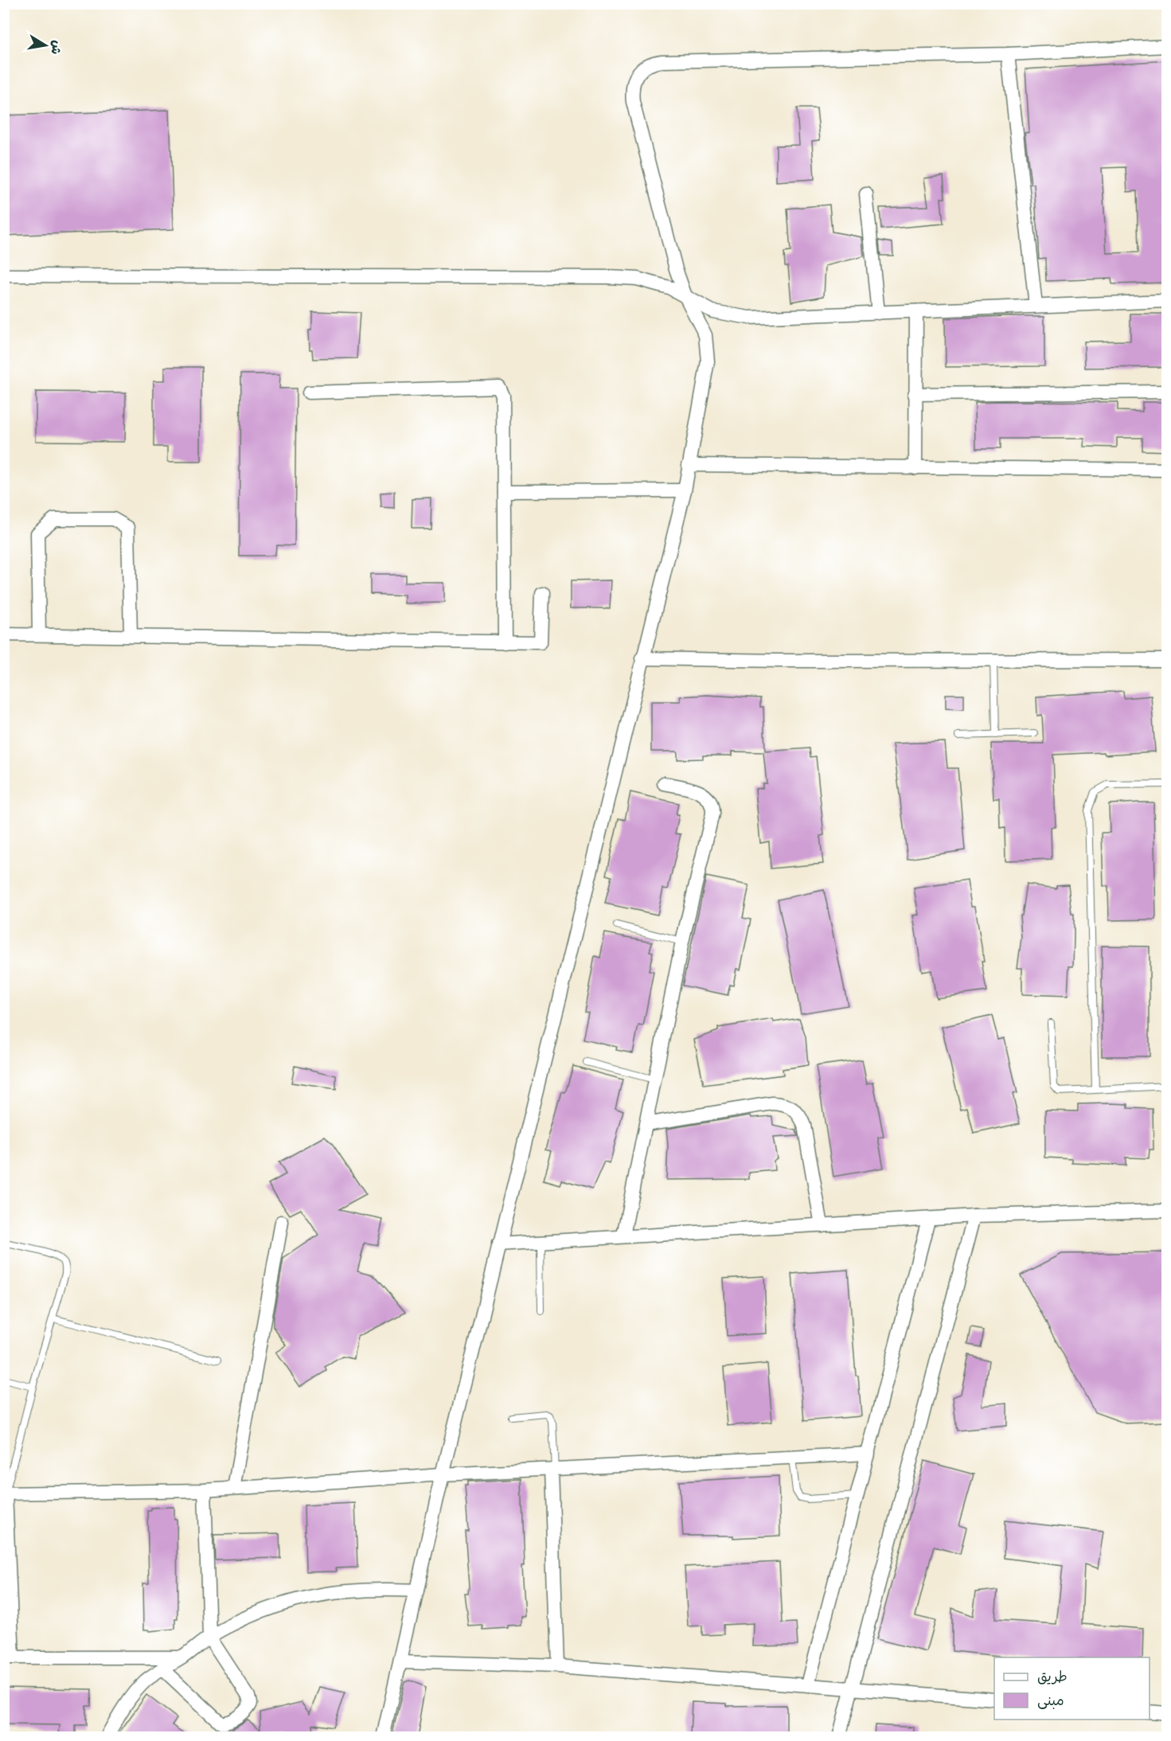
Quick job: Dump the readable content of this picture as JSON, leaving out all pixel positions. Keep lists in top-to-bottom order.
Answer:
{
  "legend": ["طريق", "مبنى"],
  "north": "right"
}
